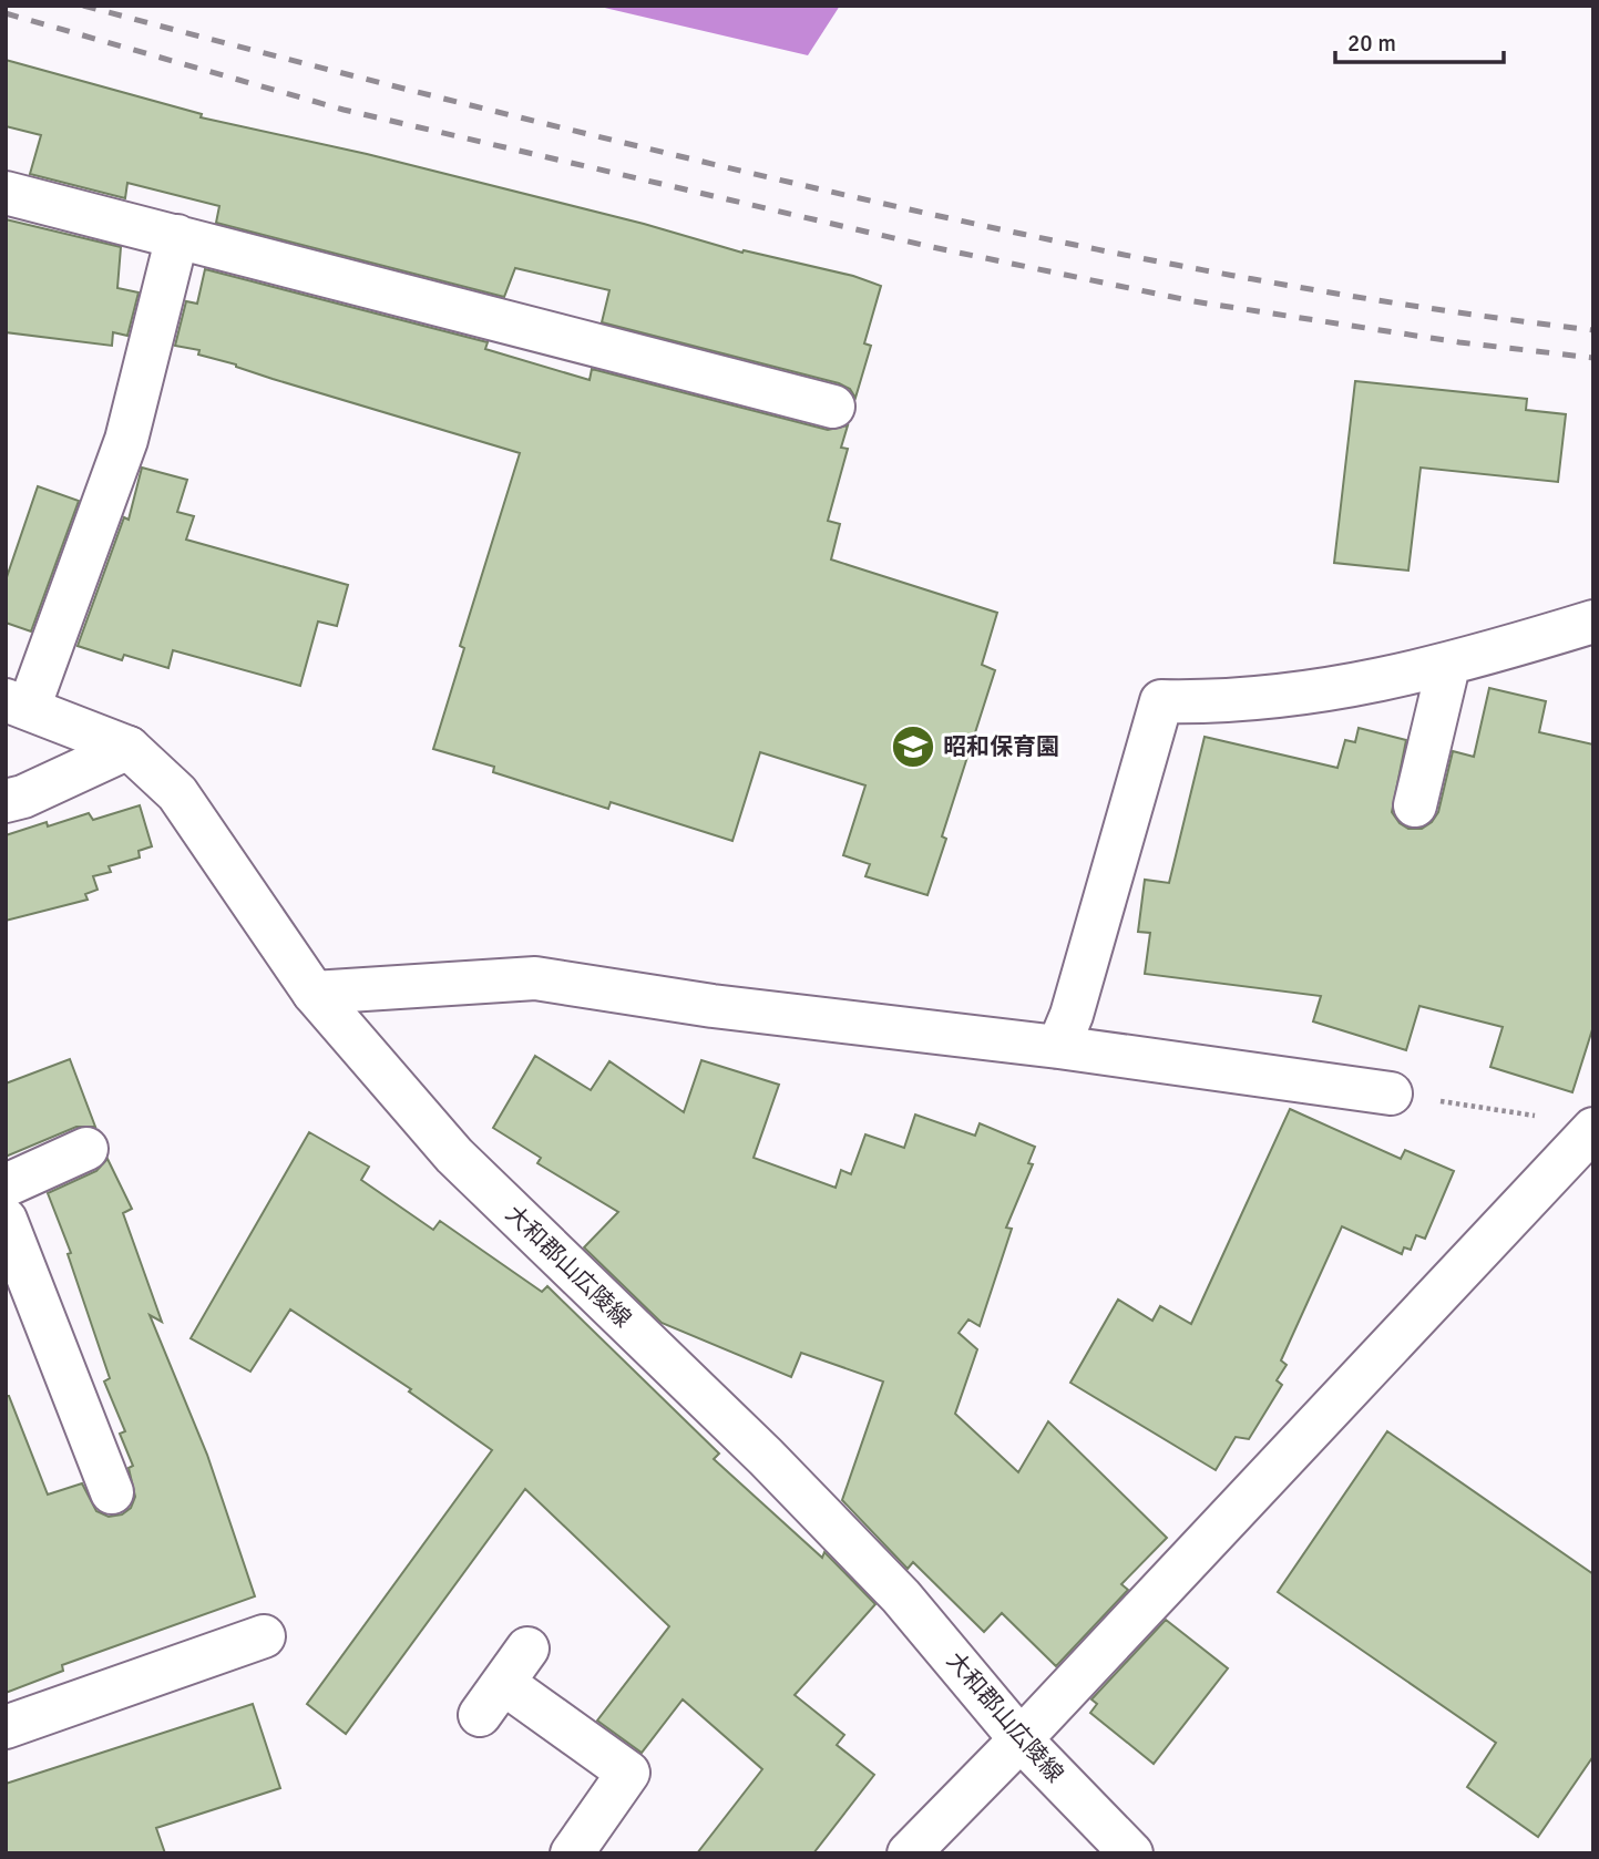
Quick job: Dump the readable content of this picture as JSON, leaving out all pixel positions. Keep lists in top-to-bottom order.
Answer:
{
  "streets": {
    "street": ["大和郡山広陵線"]
  },
  "places": {
    "school or university": ["昭和保育園"]
  },
  "scale_bar": "20 m"
}
